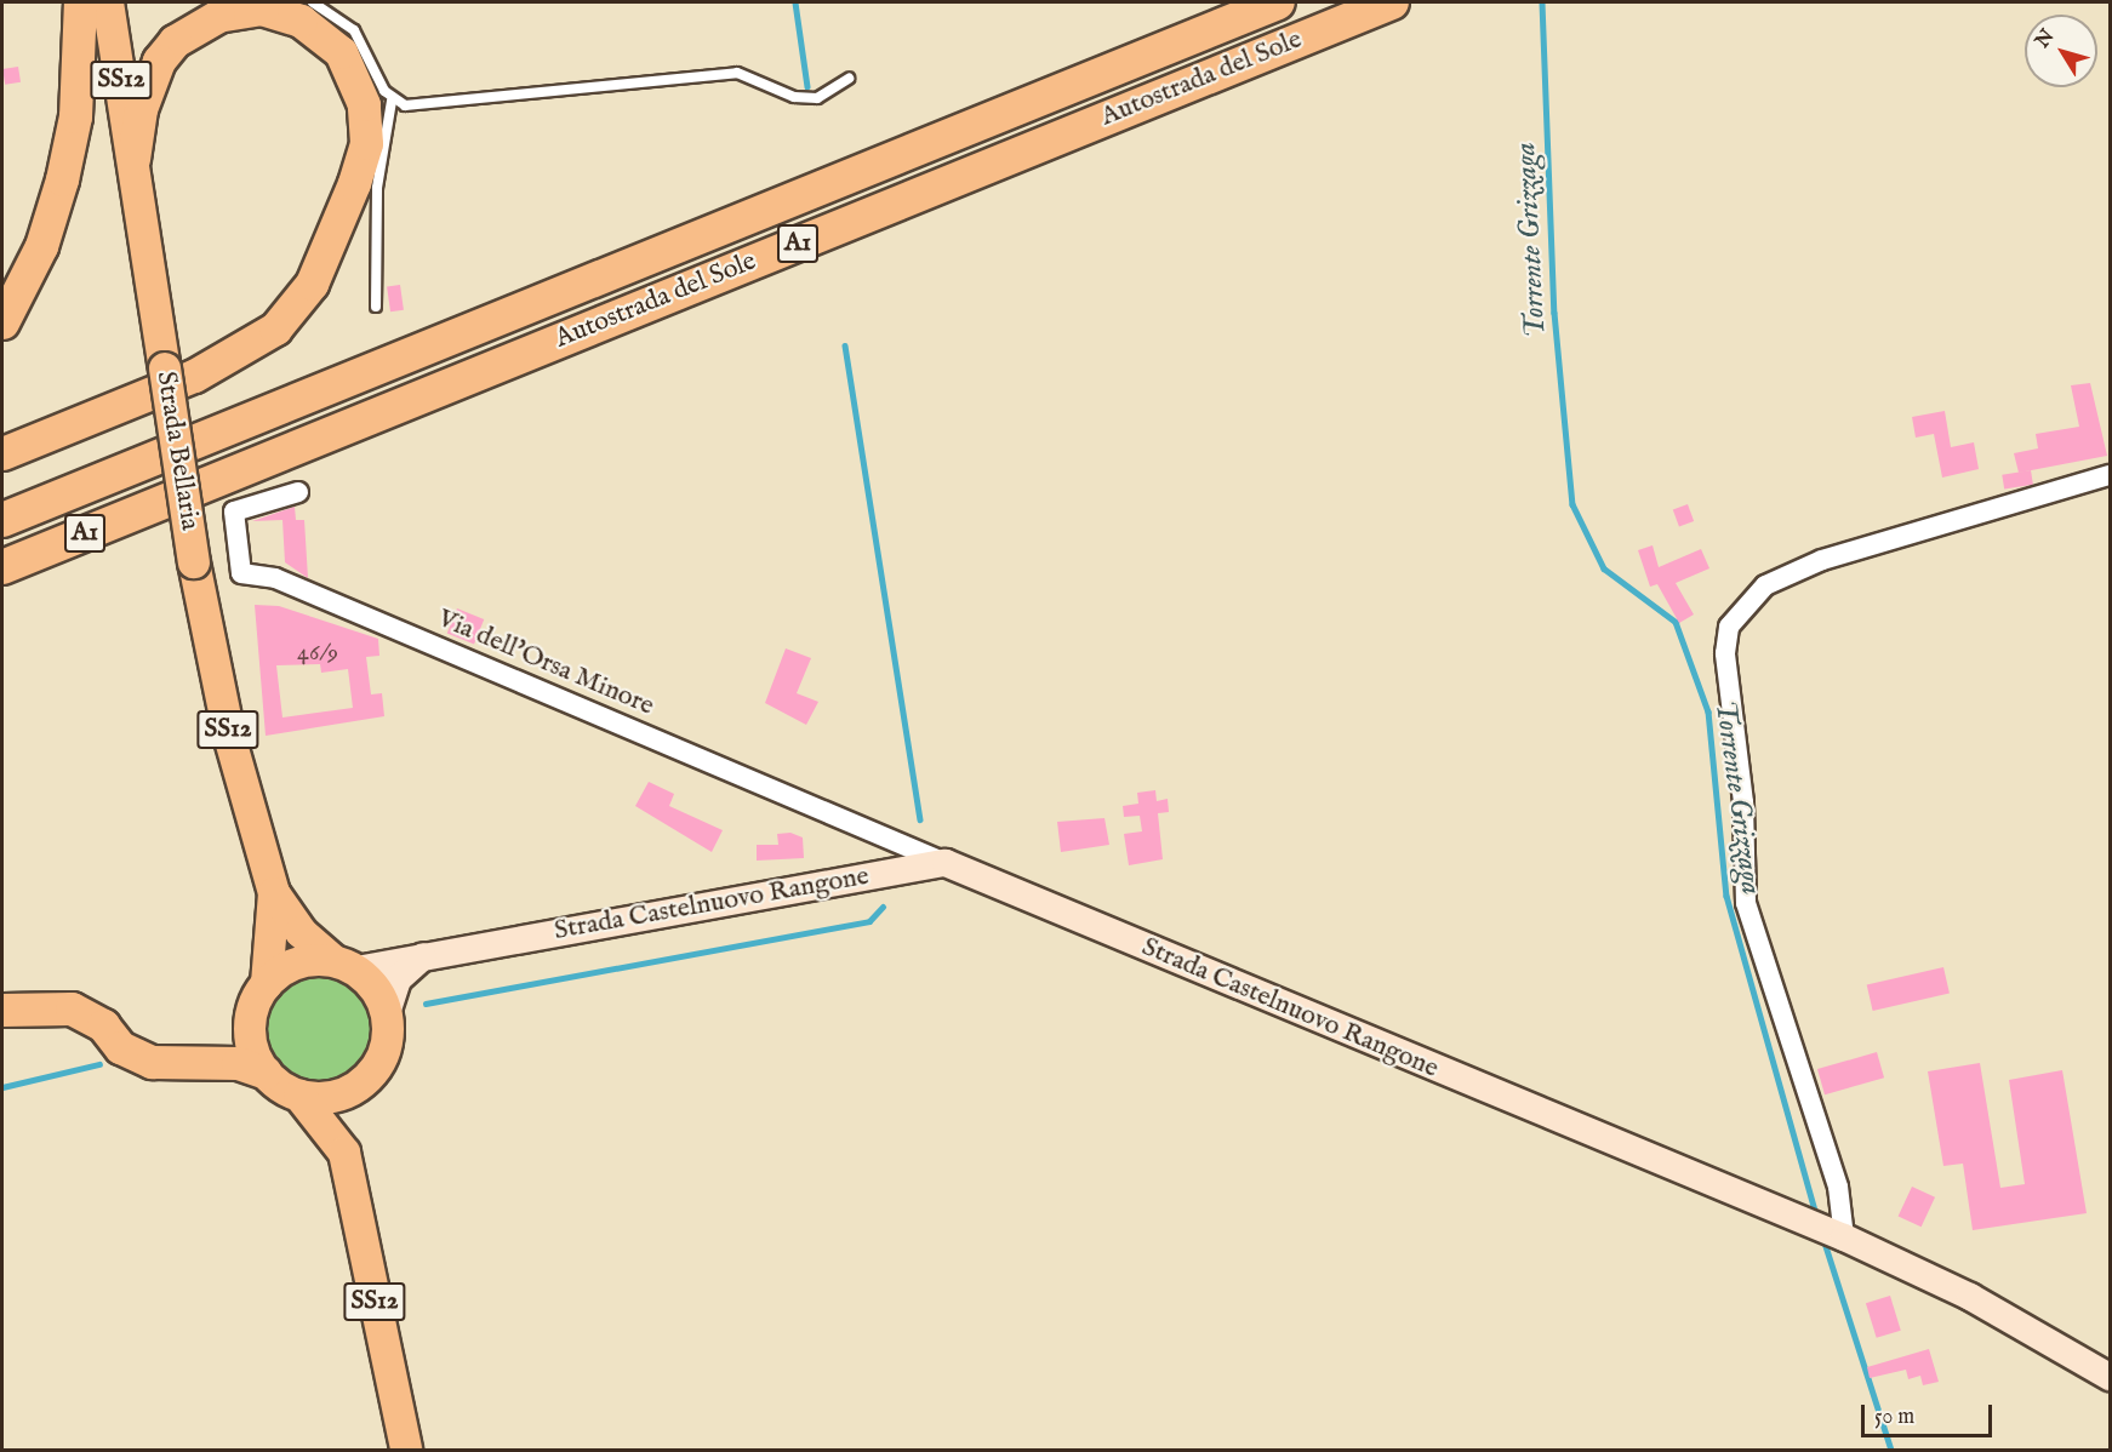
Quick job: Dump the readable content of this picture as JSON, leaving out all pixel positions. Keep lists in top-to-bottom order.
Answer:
{
  "streets": {
    "highway": ["Autostrada del Sole", "A1"],
    "main road": ["SS12", "Strada Bellaria", "Strada Castelnuovo Rangone"],
    "street": ["Via dell'Orsa Minore"]
  },
  "crossings": [
    ["Strada Bellaria", "Strada Castelnuovo Rangone"],
    ["Via dell'Orsa Minore", "Strada Castelnuovo Rangone"]
  ],
  "water": ["Torrente Grizzaga"],
  "house_numbers": ["46/9"],
  "scale_bar": "50 m",
  "north": "top left"
}
